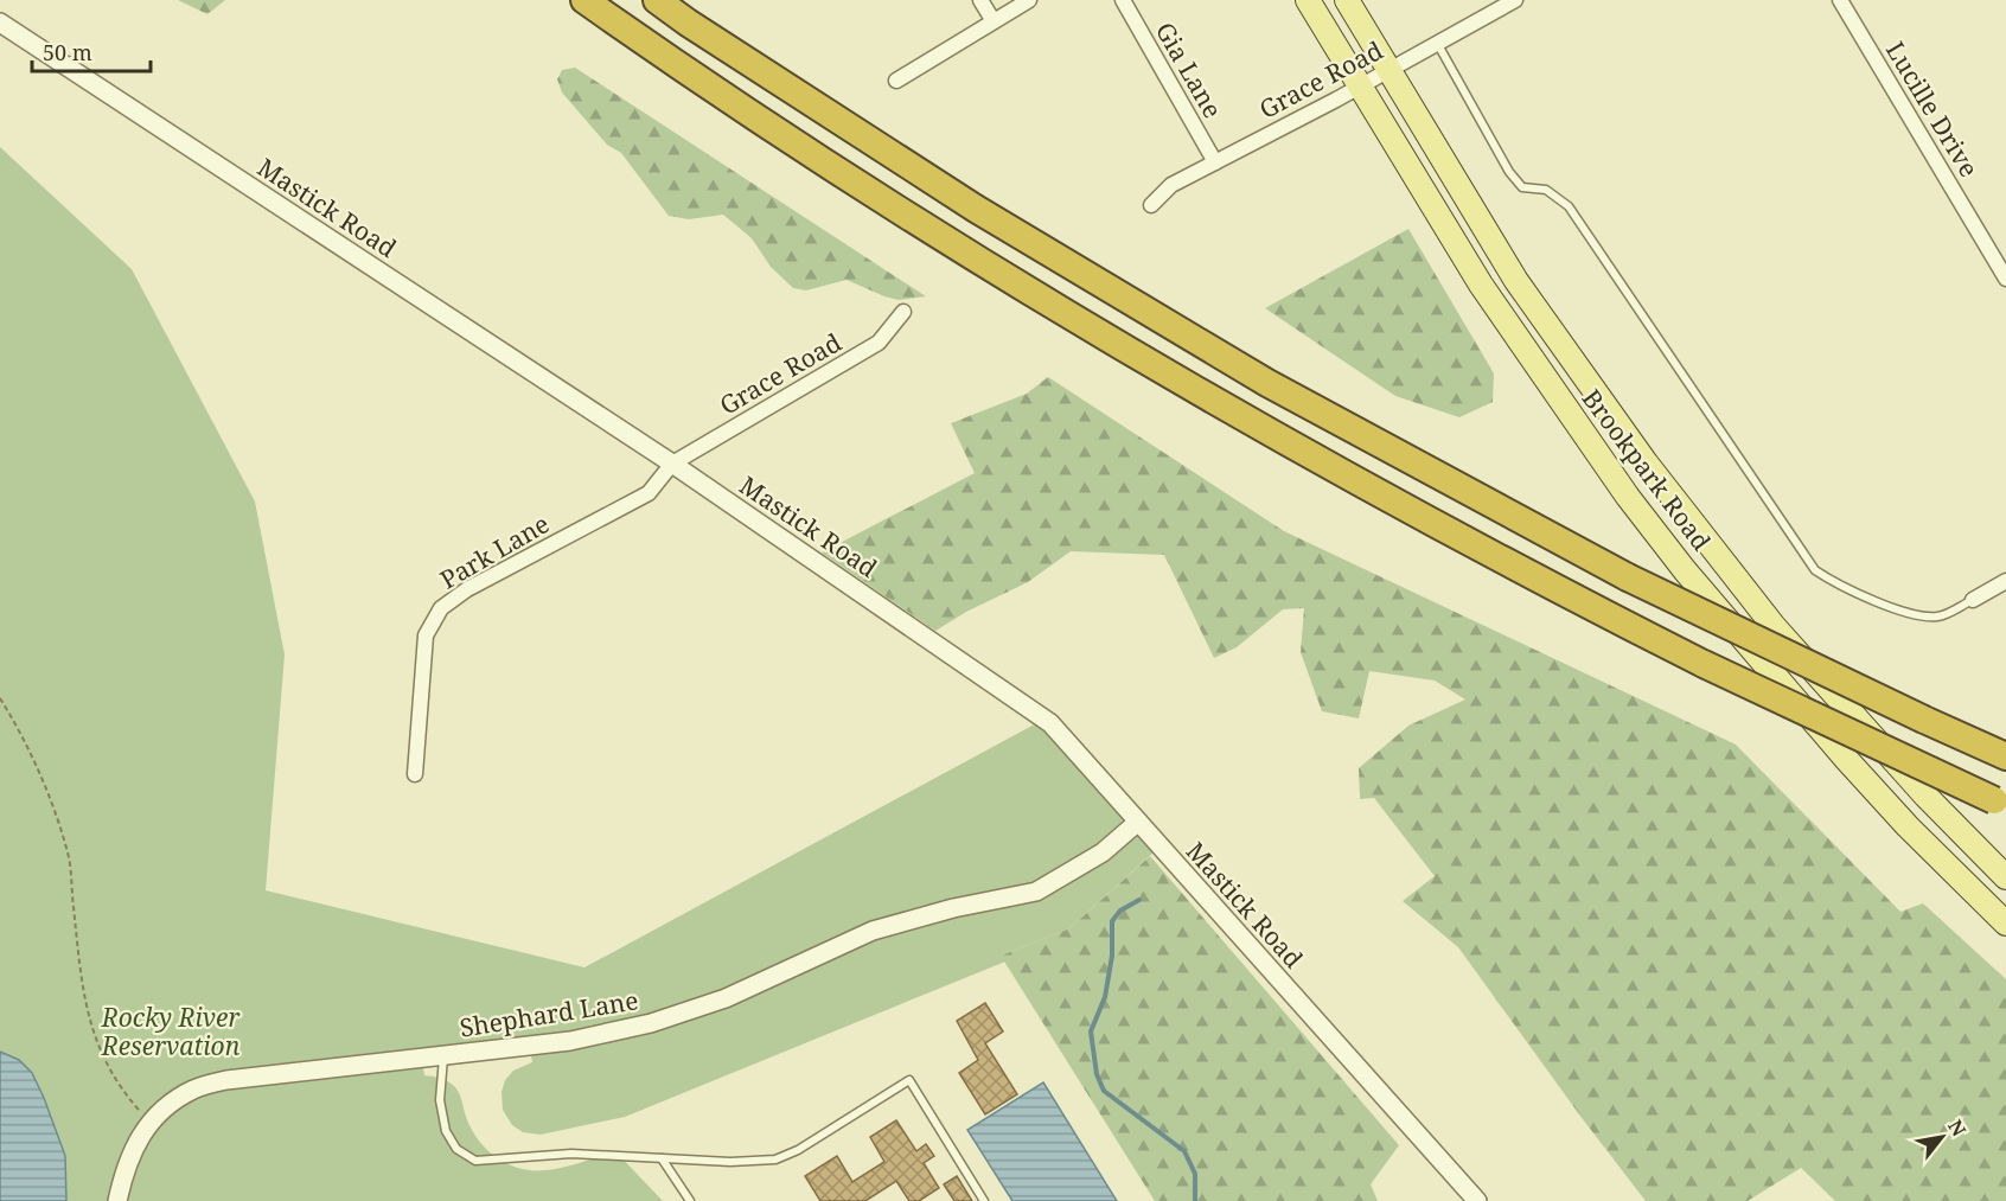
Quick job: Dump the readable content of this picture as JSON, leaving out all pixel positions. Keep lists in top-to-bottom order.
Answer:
{
  "streets": {
    "main road": ["Brookpark Road"],
    "street": [
      "Gia Lane",
      "Grace Road",
      "Lucille Drive",
      "Mastick Road",
      "Park Lane",
      "Shephard Lane"
    ]
  },
  "crossings": [
    ["Gia Lane", "Grace Road"],
    ["Grace Road", "Mastick Road"],
    ["Grace Road", "Brookpark Road"],
    ["Grace Road", "Park Lane"],
    ["Mastick Road", "Park Lane"],
    ["Mastick Road", "Shephard Lane"]
  ],
  "parks": ["Rocky River Reservation"],
  "scale_bar": "50 m",
  "north": "top right"
}
